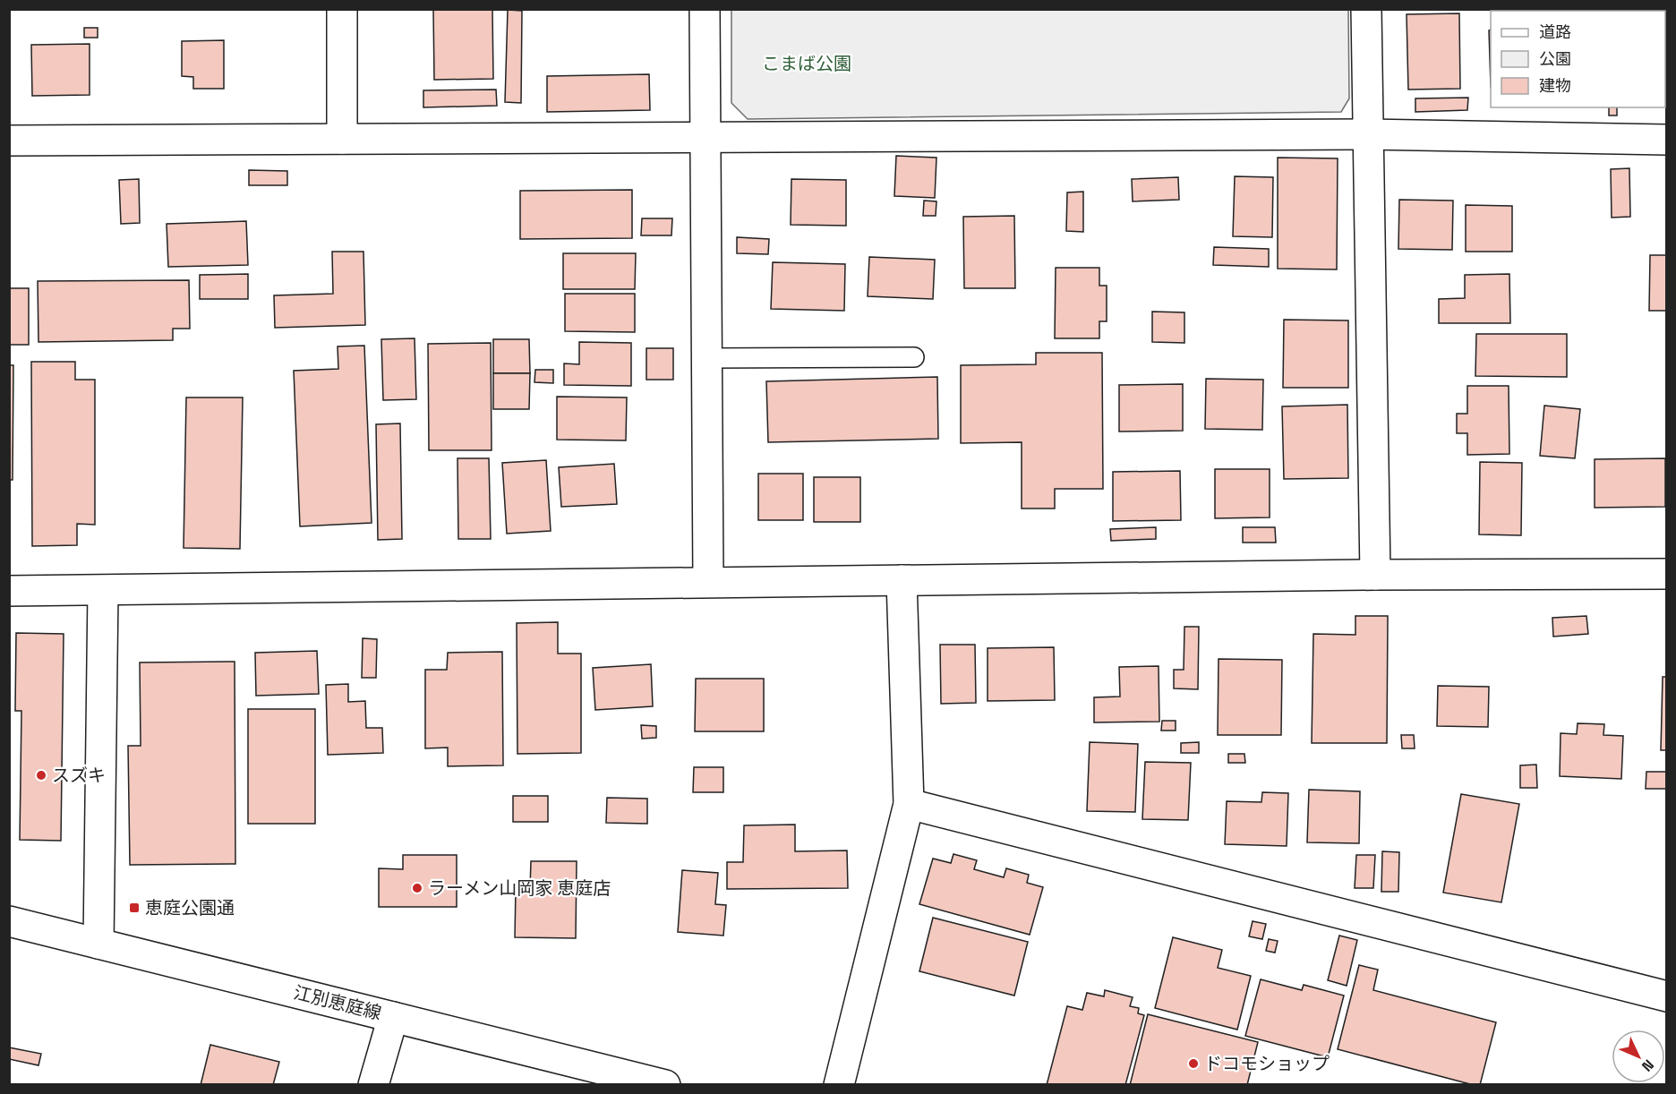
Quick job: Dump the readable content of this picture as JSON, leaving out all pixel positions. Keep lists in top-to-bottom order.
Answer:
{
  "streets": {
    "street": ["江別恵庭線"]
  },
  "parks": ["こまば公園"],
  "places": {
    "other": ["スズキ", "ラーメン山岡家 恵庭店", "ドコモショップ"],
    "transit": ["恵庭公園通"]
  },
  "legend": ["道路", "公園", "建物"],
  "north": "bottom right"
}
